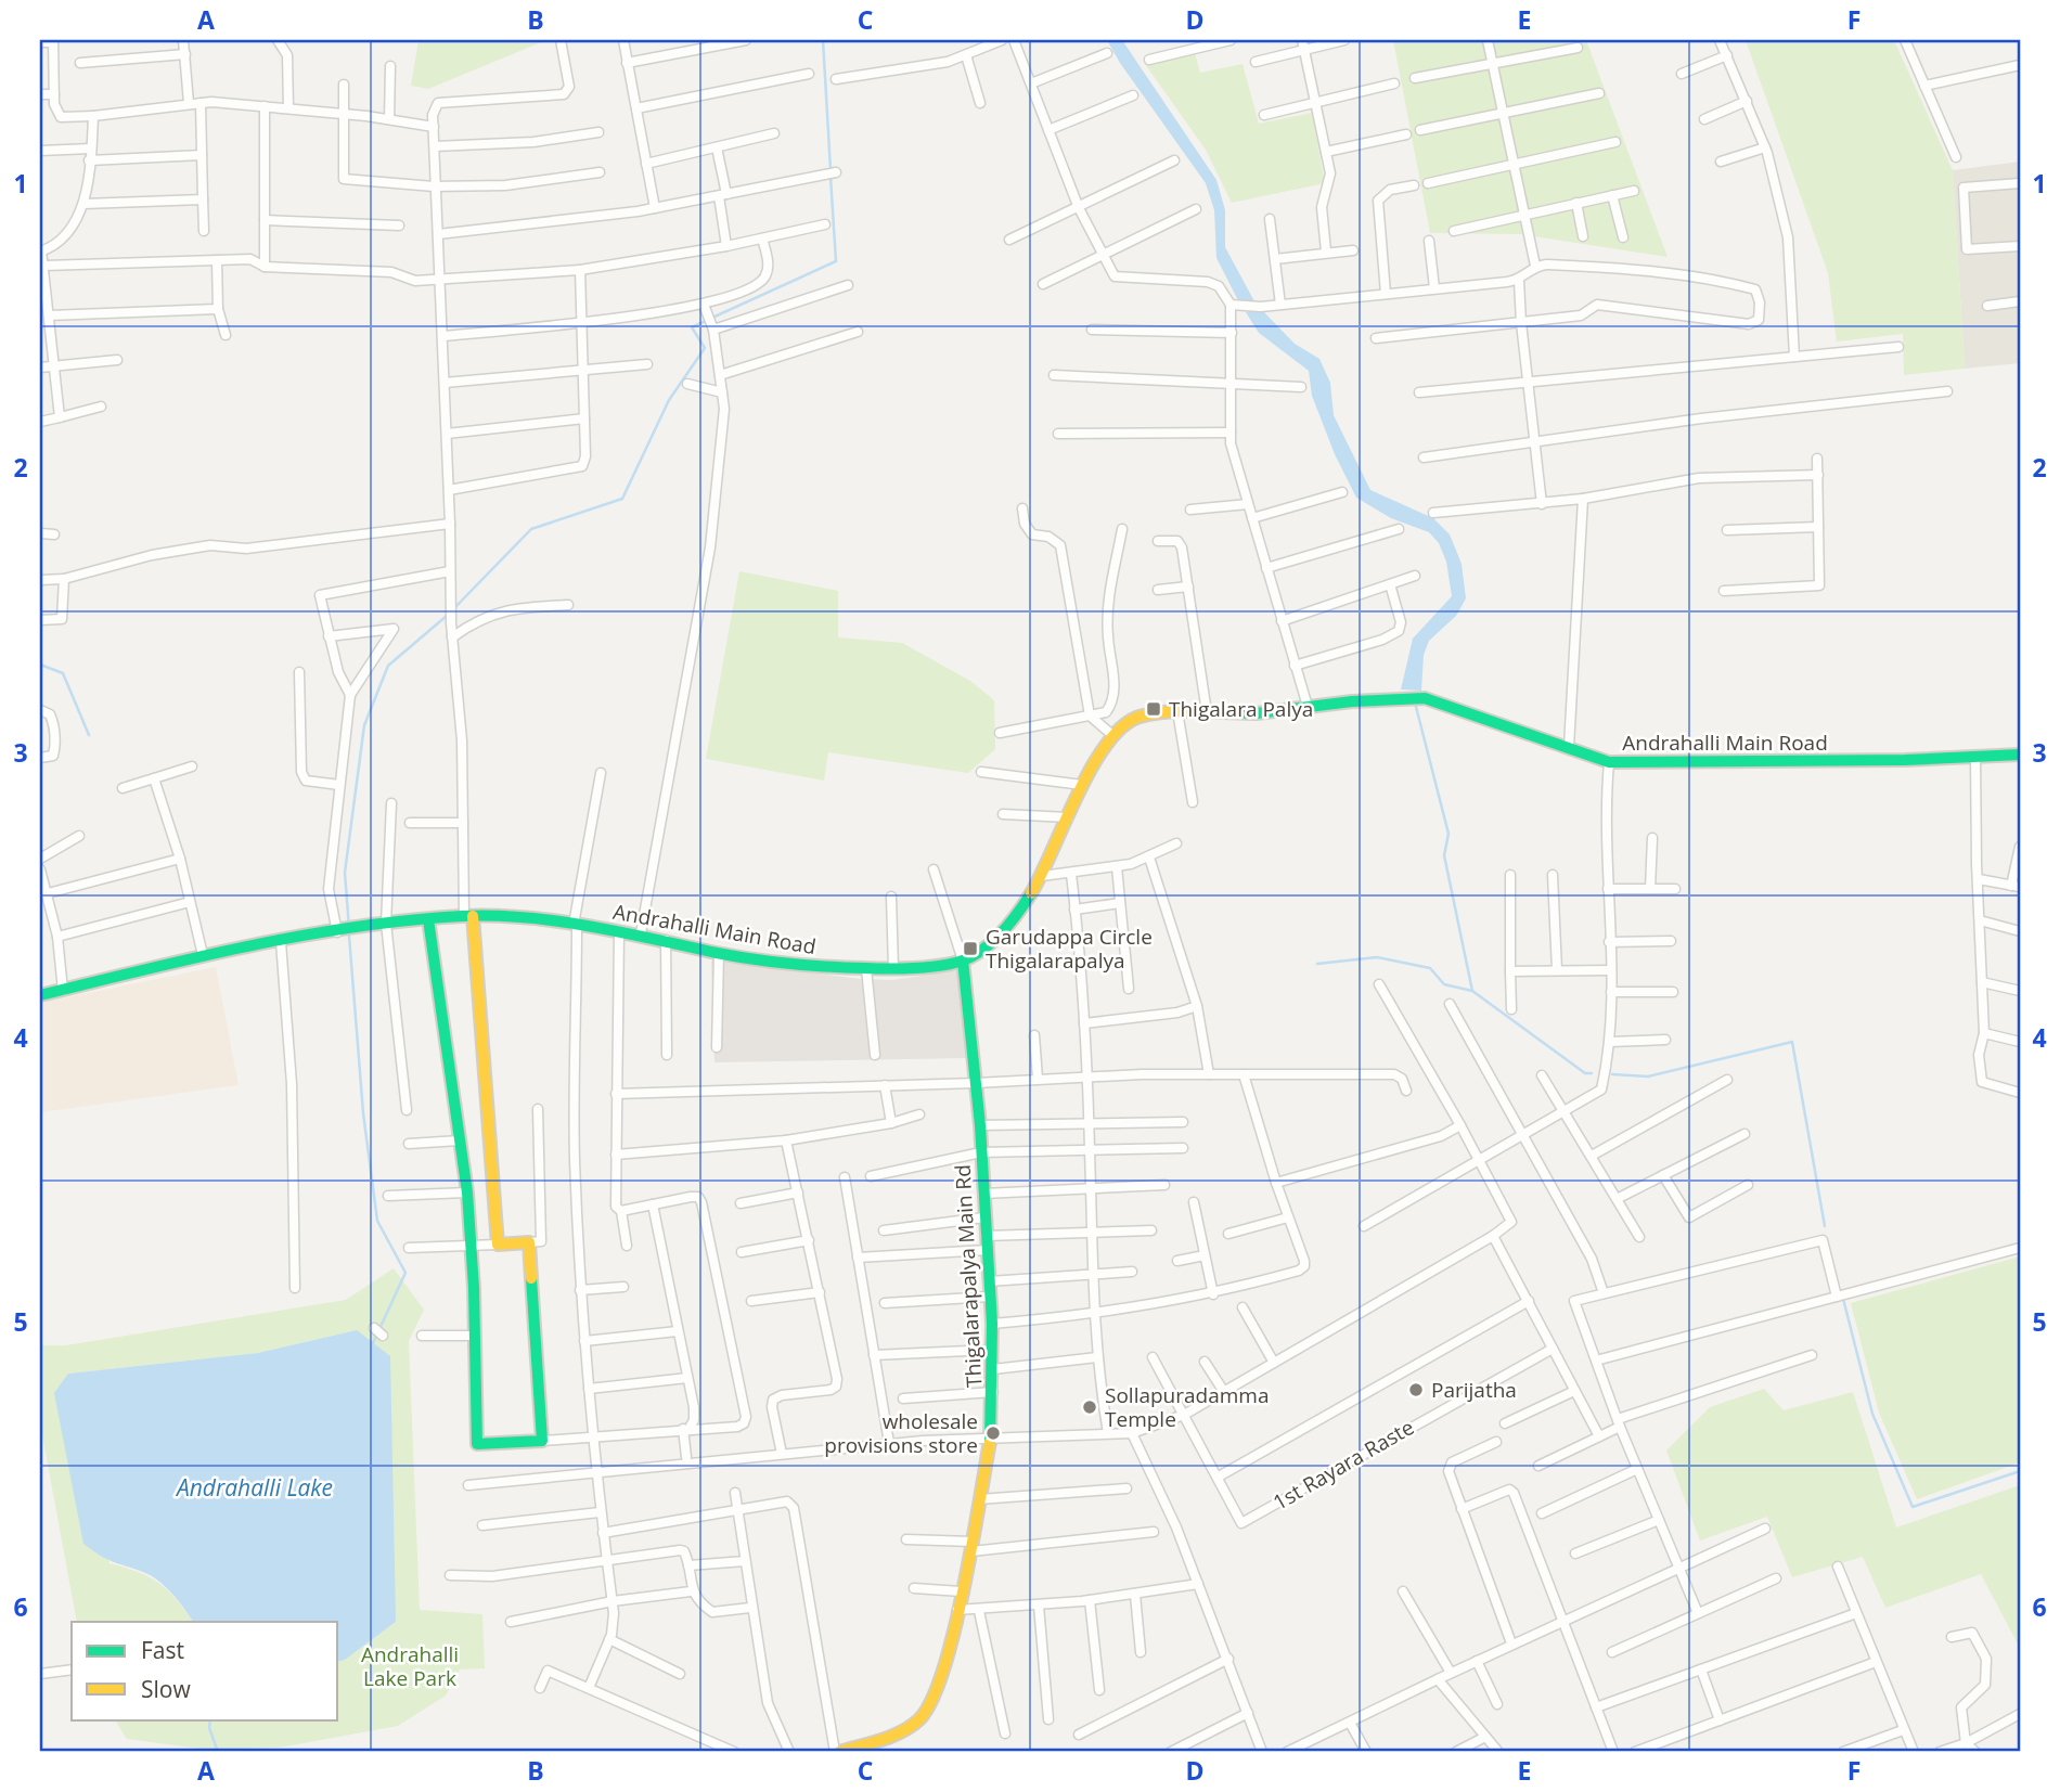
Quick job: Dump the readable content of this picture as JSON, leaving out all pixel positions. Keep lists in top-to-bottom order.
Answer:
{
  "streets": {
    "main road": ["Andrahalli Main Road", "Thigalarapalya Main Rd"],
    "street": ["1st Rayara Raste"]
  },
  "crossings": [
    ["Andrahalli Main Road", "Thigalarapalya Main Rd"]
  ],
  "water": ["Andrahalli Lake"],
  "parks": ["Andrahalli Lake Park"],
  "places": {
    "transit": ["Thigalara Palya", "Garudappa Circle Thigalarapalya"],
    "other": ["Parijatha", "Sollapuradamma Temple", "wholesale provisions store"]
  },
  "legend": ["Fast", "Slow"],
  "grid": {
    "columns": [
      "A",
      "B",
      "C",
      "D",
      "E",
      "F"
    ],
    "rows": [
      "1",
      "2",
      "3",
      "4",
      "5",
      "6"
    ]
  }
}
